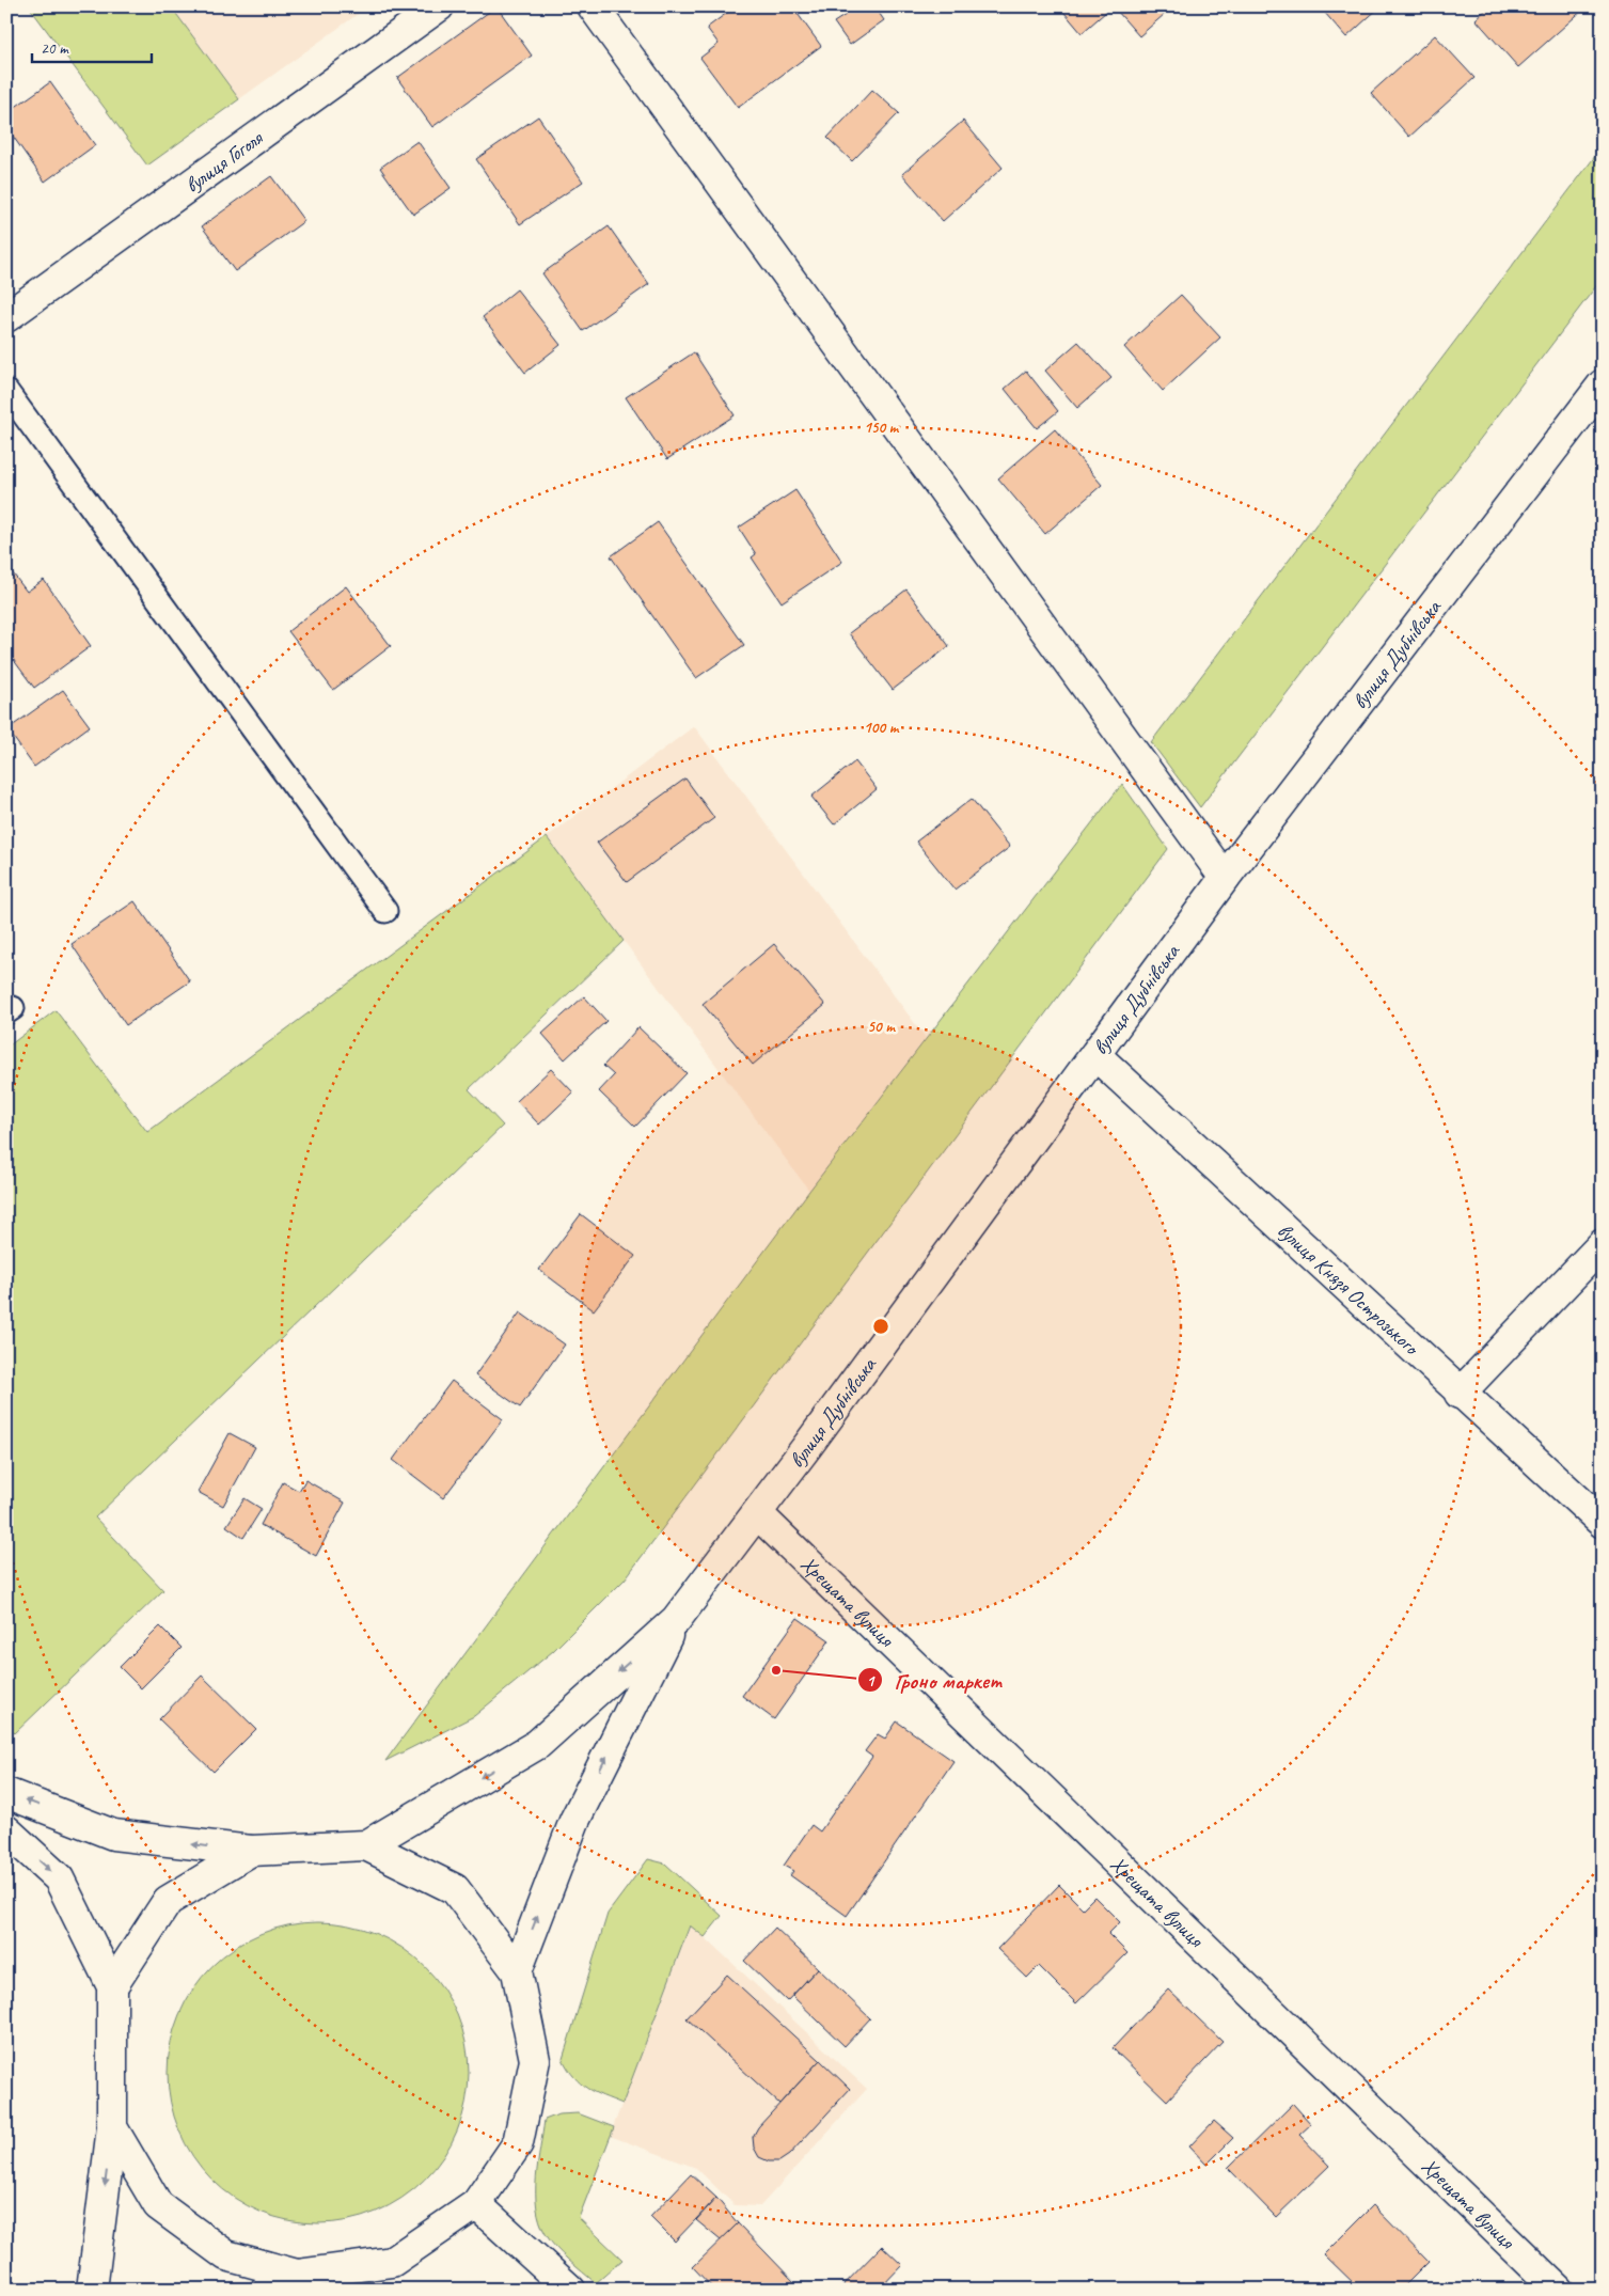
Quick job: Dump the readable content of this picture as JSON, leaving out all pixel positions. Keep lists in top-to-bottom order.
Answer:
{
  "streets": {
    "main road": [
      "вулиця Гоголя",
      "вулиця Дубнівська",
      "вулиця Князя Острозького",
      "Хрещата вулиця"
    ]
  },
  "crossings": [
    ["вулиця Дубнівська", "вулиця Князя Острозького"],
    ["вулиця Дубнівська", "Хрещата вулиця"]
  ],
  "places": ["Гроно маркет"],
  "scale_bar": "20 m",
  "rings": ["150 m", "100 m", "50 m"]
}
